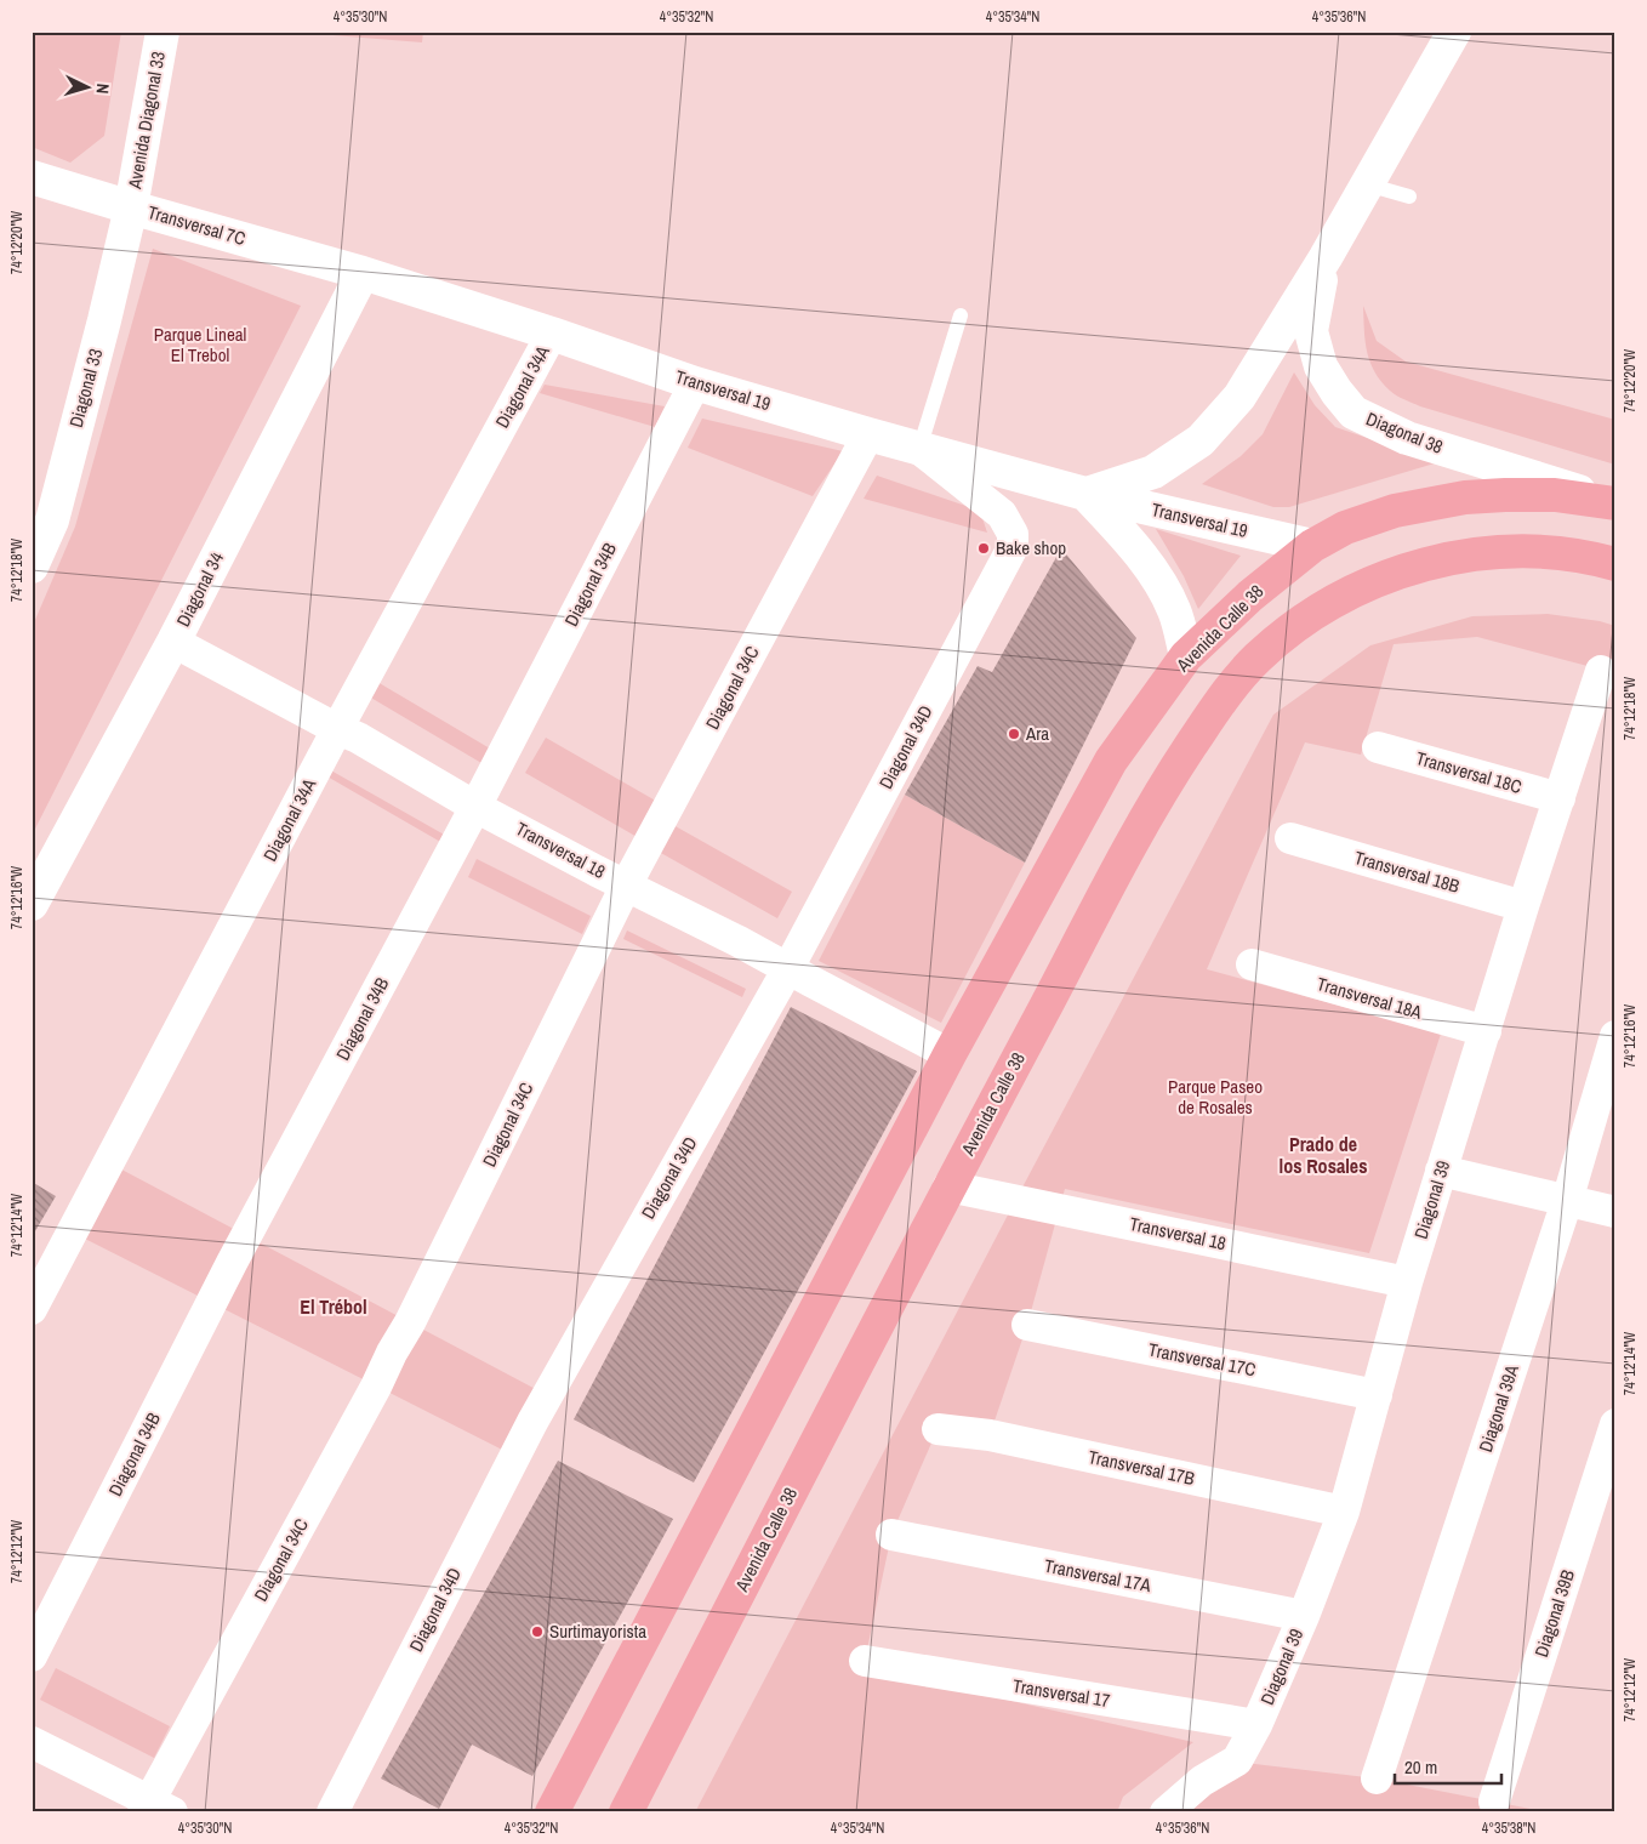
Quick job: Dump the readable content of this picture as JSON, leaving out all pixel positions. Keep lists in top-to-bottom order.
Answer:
{
  "streets": {
    "main road": [
      "Avenida Diagonal 33",
      "Transversal 7C",
      "Diagonal 33",
      "Transversal 19",
      "Diagonal 38",
      "Diagonal 34",
      "Avenida Calle 38"
    ],
    "street": [
      "Diagonal 34A",
      "Diagonal 34B",
      "Diagonal 34C",
      "Diagonal 34D",
      "Transversal 18C",
      "Transversal 18",
      "Transversal 18B",
      "Transversal 18A",
      "Diagonal 39",
      "Transversal 17C",
      "Diagonal 39A",
      "Transversal 17B",
      "Transversal 17A",
      "Diagonal 39B",
      "Transversal 17"
    ]
  },
  "crossings": [
    ["Avenida Diagonal 33", "Transversal 7C"],
    ["Avenida Diagonal 33", "Diagonal 33"],
    ["Transversal 7C", "Diagonal 33"],
    ["Transversal 7C", "Transversal 19"],
    ["Transversal 7C", "Diagonal 34"],
    ["Diagonal 34A", "Transversal 19"],
    ["Diagonal 34A", "Transversal 18"],
    ["Transversal 19", "Diagonal 38"],
    ["Transversal 19", "Diagonal 34B"],
    ["Transversal 19", "Diagonal 34"],
    ["Transversal 19", "Avenida Calle 38"],
    ["Transversal 19", "Diagonal 34C"],
    ["Transversal 19", "Diagonal 34D"],
    ["Diagonal 38", "Avenida Calle 38"],
    ["Diagonal 34B", "Transversal 18"],
    ["Diagonal 34", "Transversal 18"],
    ["Avenida Calle 38", "Transversal 18"],
    ["Diagonal 34C", "Transversal 18"],
    ["Diagonal 34D", "Transversal 18"],
    ["Transversal 18C", "Diagonal 39"],
    ["Transversal 18", "Diagonal 39"],
    ["Transversal 18B", "Diagonal 39"],
    ["Transversal 18A", "Diagonal 39"],
    ["Diagonal 39", "Transversal 17C"],
    ["Diagonal 39", "Transversal 17B"],
    ["Diagonal 39", "Transversal 17A"],
    ["Diagonal 39", "Transversal 17"]
  ],
  "districts": ["Prado de los Rosales", "El Trébol"],
  "parks": ["Parque Lineal El Trebol", "Parque Paseo de Rosales"],
  "places": ["Bake shop", "Ara", "Surtimayorista"],
  "scale_bar": "20 m",
  "north": "right",
  "coordinates": [
    "4°35'30\"N",
    "4°35'32\"N",
    "4°35'34\"N",
    "4°35'36\"N",
    "74°12'20\"W",
    "74°12'18\"W",
    "74°12'16\"W",
    "74°12'14\"W",
    "74°12'12\"W",
    "4°35'38\"N"
  ]
}
